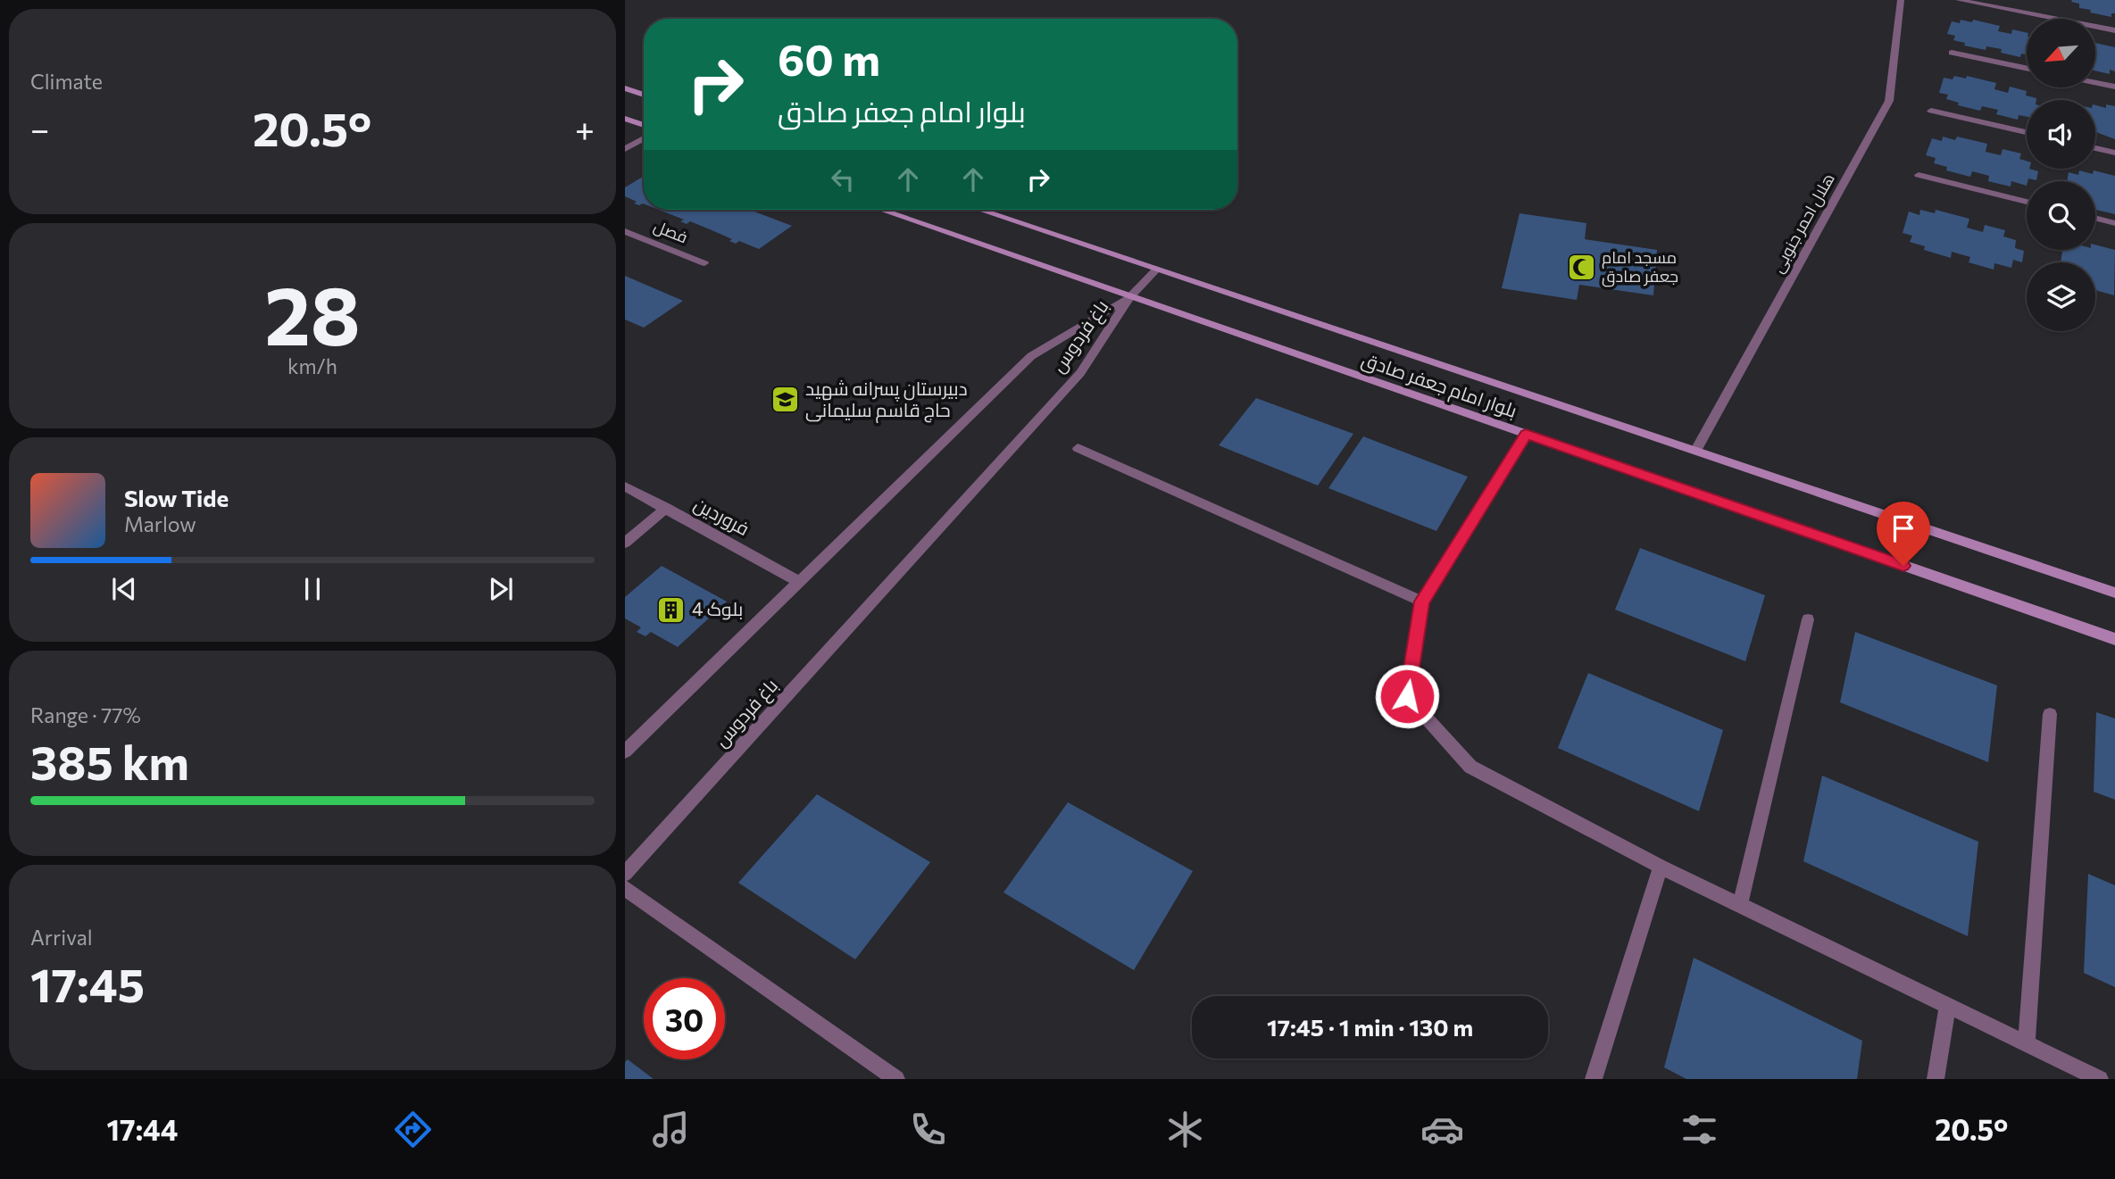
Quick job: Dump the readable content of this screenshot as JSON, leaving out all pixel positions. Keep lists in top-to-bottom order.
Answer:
{
  "streets": {
    "street": [
      "هلال احمر جنوبی",
      "فصل",
      "باغ فردوس",
      "بلوار امام جعفر صادق",
      "فروردین"
    ]
  },
  "crossings": [
    ["هلال احمر جنوبی", "بلوار امام جعفر صادق"],
    ["باغ فردوس", "بلوار امام جعفر صادق"],
    ["باغ فردوس", "فروردین"]
  ],
  "places": {
    "mosque": ["مسجد امام جعفر صادق"],
    "school or university": ["دبیرستان پسرانه شهید حاج قاسم سلیمانی"],
    "building": ["بلوک 4"]
  },
  "north": "bottom left",
  "page": {
    "tile": [
      "Climate",
      ["28", "km/h"],
      ["Range · 77%", "385 km"],
      ["Arrival", "17:45"]
    ],
    "turn": ["60 m", "بلوار امام جعفر صادق"],
    "heat": ["−", "20.5°", "+"],
    "song": ["Slow Tide", "Marlow"],
    "limit": "30",
    "trip": "17:45 · 1 min · 130 m",
    "tabs": ["17:44", "20.5°"]
  }
}
